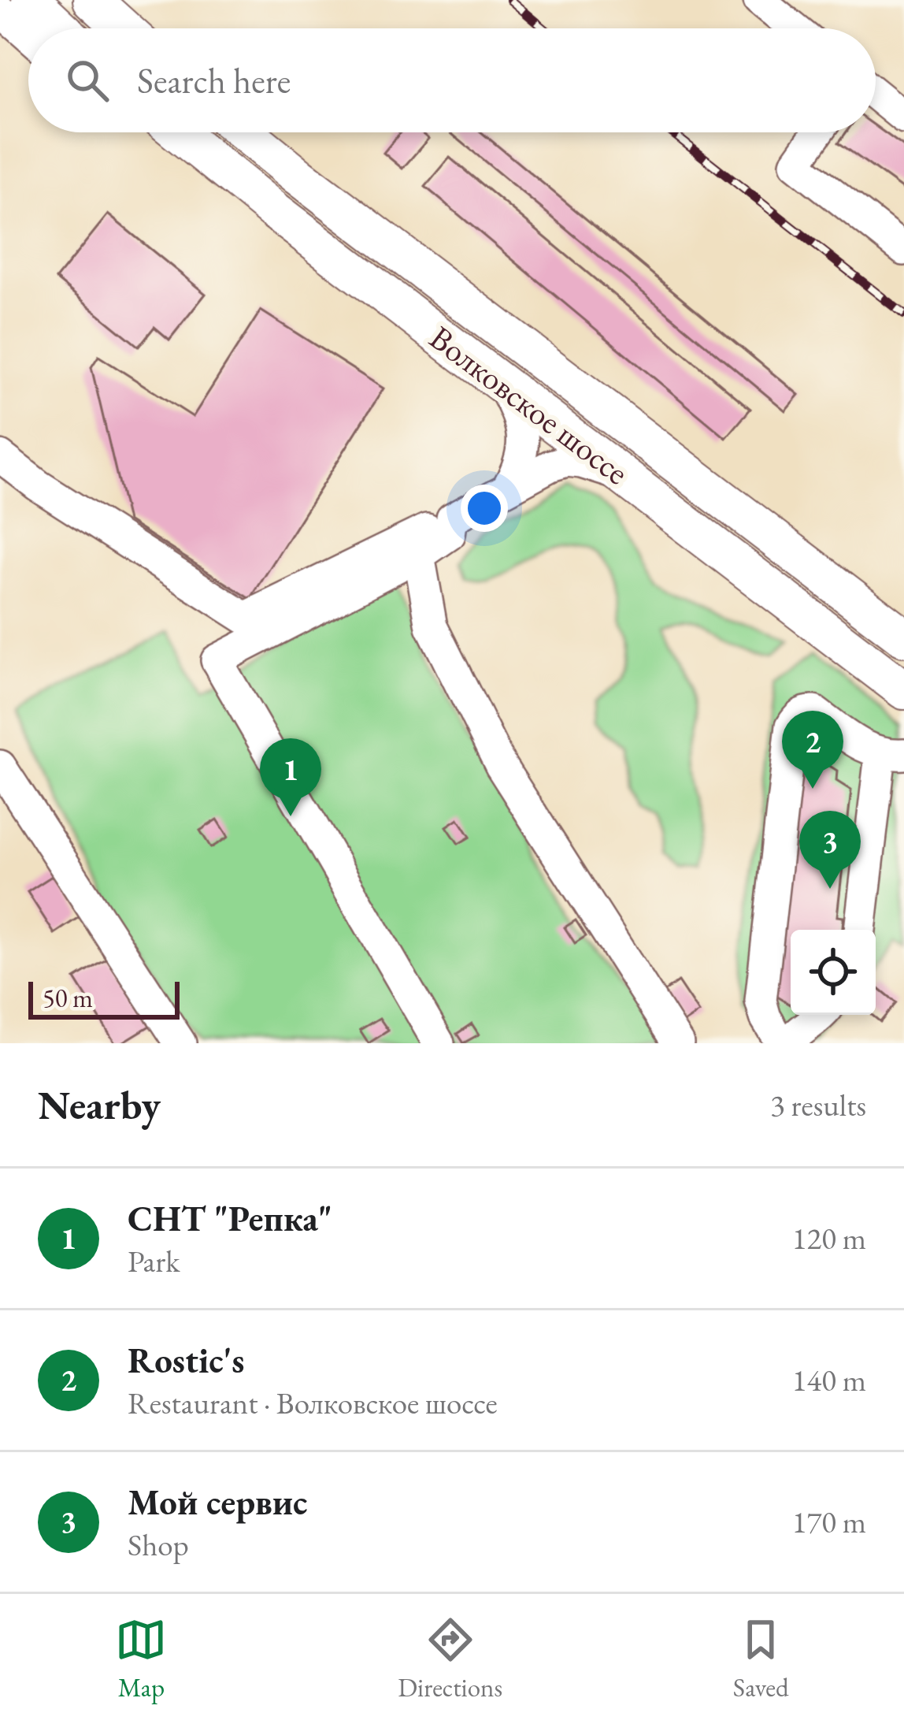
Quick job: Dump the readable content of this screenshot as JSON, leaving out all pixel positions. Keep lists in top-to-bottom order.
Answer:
{
  "streets": {
    "main road": ["Волковское шоссе"]
  },
  "scale_bar": "50 m",
  "page": {
    "search": "Search here",
    "pins": ["2", "1", "3"],
    "scale": "50 m",
    "heading": ["Nearby", "3 results"],
    "list": [
      {
        "mark": "1",
        "name": "СНТ \"Репка\"",
        "note": "Park",
        "value": "120 m"
      },
      {
        "mark": "2",
        "name": "Rostic's",
        "note": "Restaurant · Волковское шоссе",
        "value": "140 m"
      },
      {
        "mark": "3",
        "name": "Мой сервис",
        "note": "Shop",
        "value": "170 m"
      }
    ],
    "nav": ["Map", "Directions", "Saved"]
  }
}
